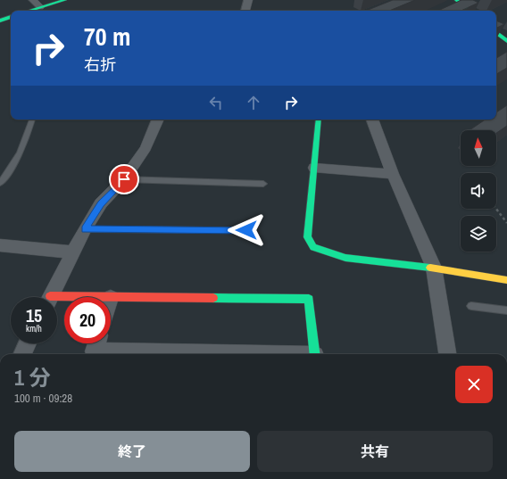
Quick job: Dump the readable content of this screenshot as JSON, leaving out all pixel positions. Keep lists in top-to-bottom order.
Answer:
{
  "north": "top",
  "page": {
    "turn": ["70 m", "右折"],
    "speed": "15 km/h",
    "limit": "20",
    "heading": ["1 分", "100 m · 09:28"],
    "buttons": ["終了", "共有"]
  }
}
